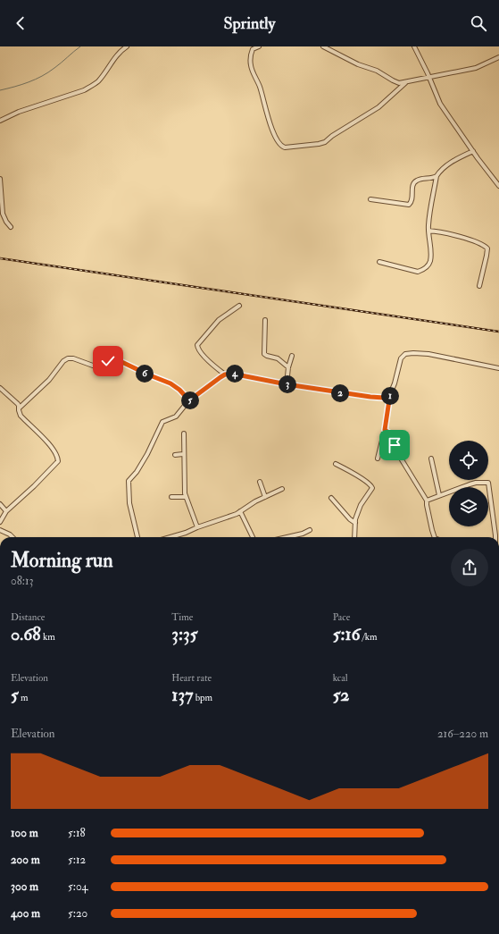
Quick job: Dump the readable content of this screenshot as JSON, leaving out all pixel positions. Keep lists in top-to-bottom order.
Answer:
{
  "page": {
    "header": "Sprintly",
    "pins": [
      "4",
      "6",
      "3",
      "2",
      "1",
      "5"
    ],
    "heading": ["Morning run", "08:13"],
    "stats": [
      ["Distance", "0.68 km"],
      ["Time", "3:35"],
      ["Pace", "5:16 /km"],
      ["Elevation", "5 m"],
      ["Heart rate", "137 bpm"],
      ["kcal", "52"]
    ],
    "chart": ["Elevation", "216–220 m"],
    "list": [
      {
        "name": "100 m",
        "note": "5:18"
      },
      {
        "name": "200 m",
        "note": "5:12"
      },
      {
        "name": "300 m",
        "note": "5:04"
      },
      {
        "name": "400 m",
        "note": "5:20"
      }
    ]
  }
}
